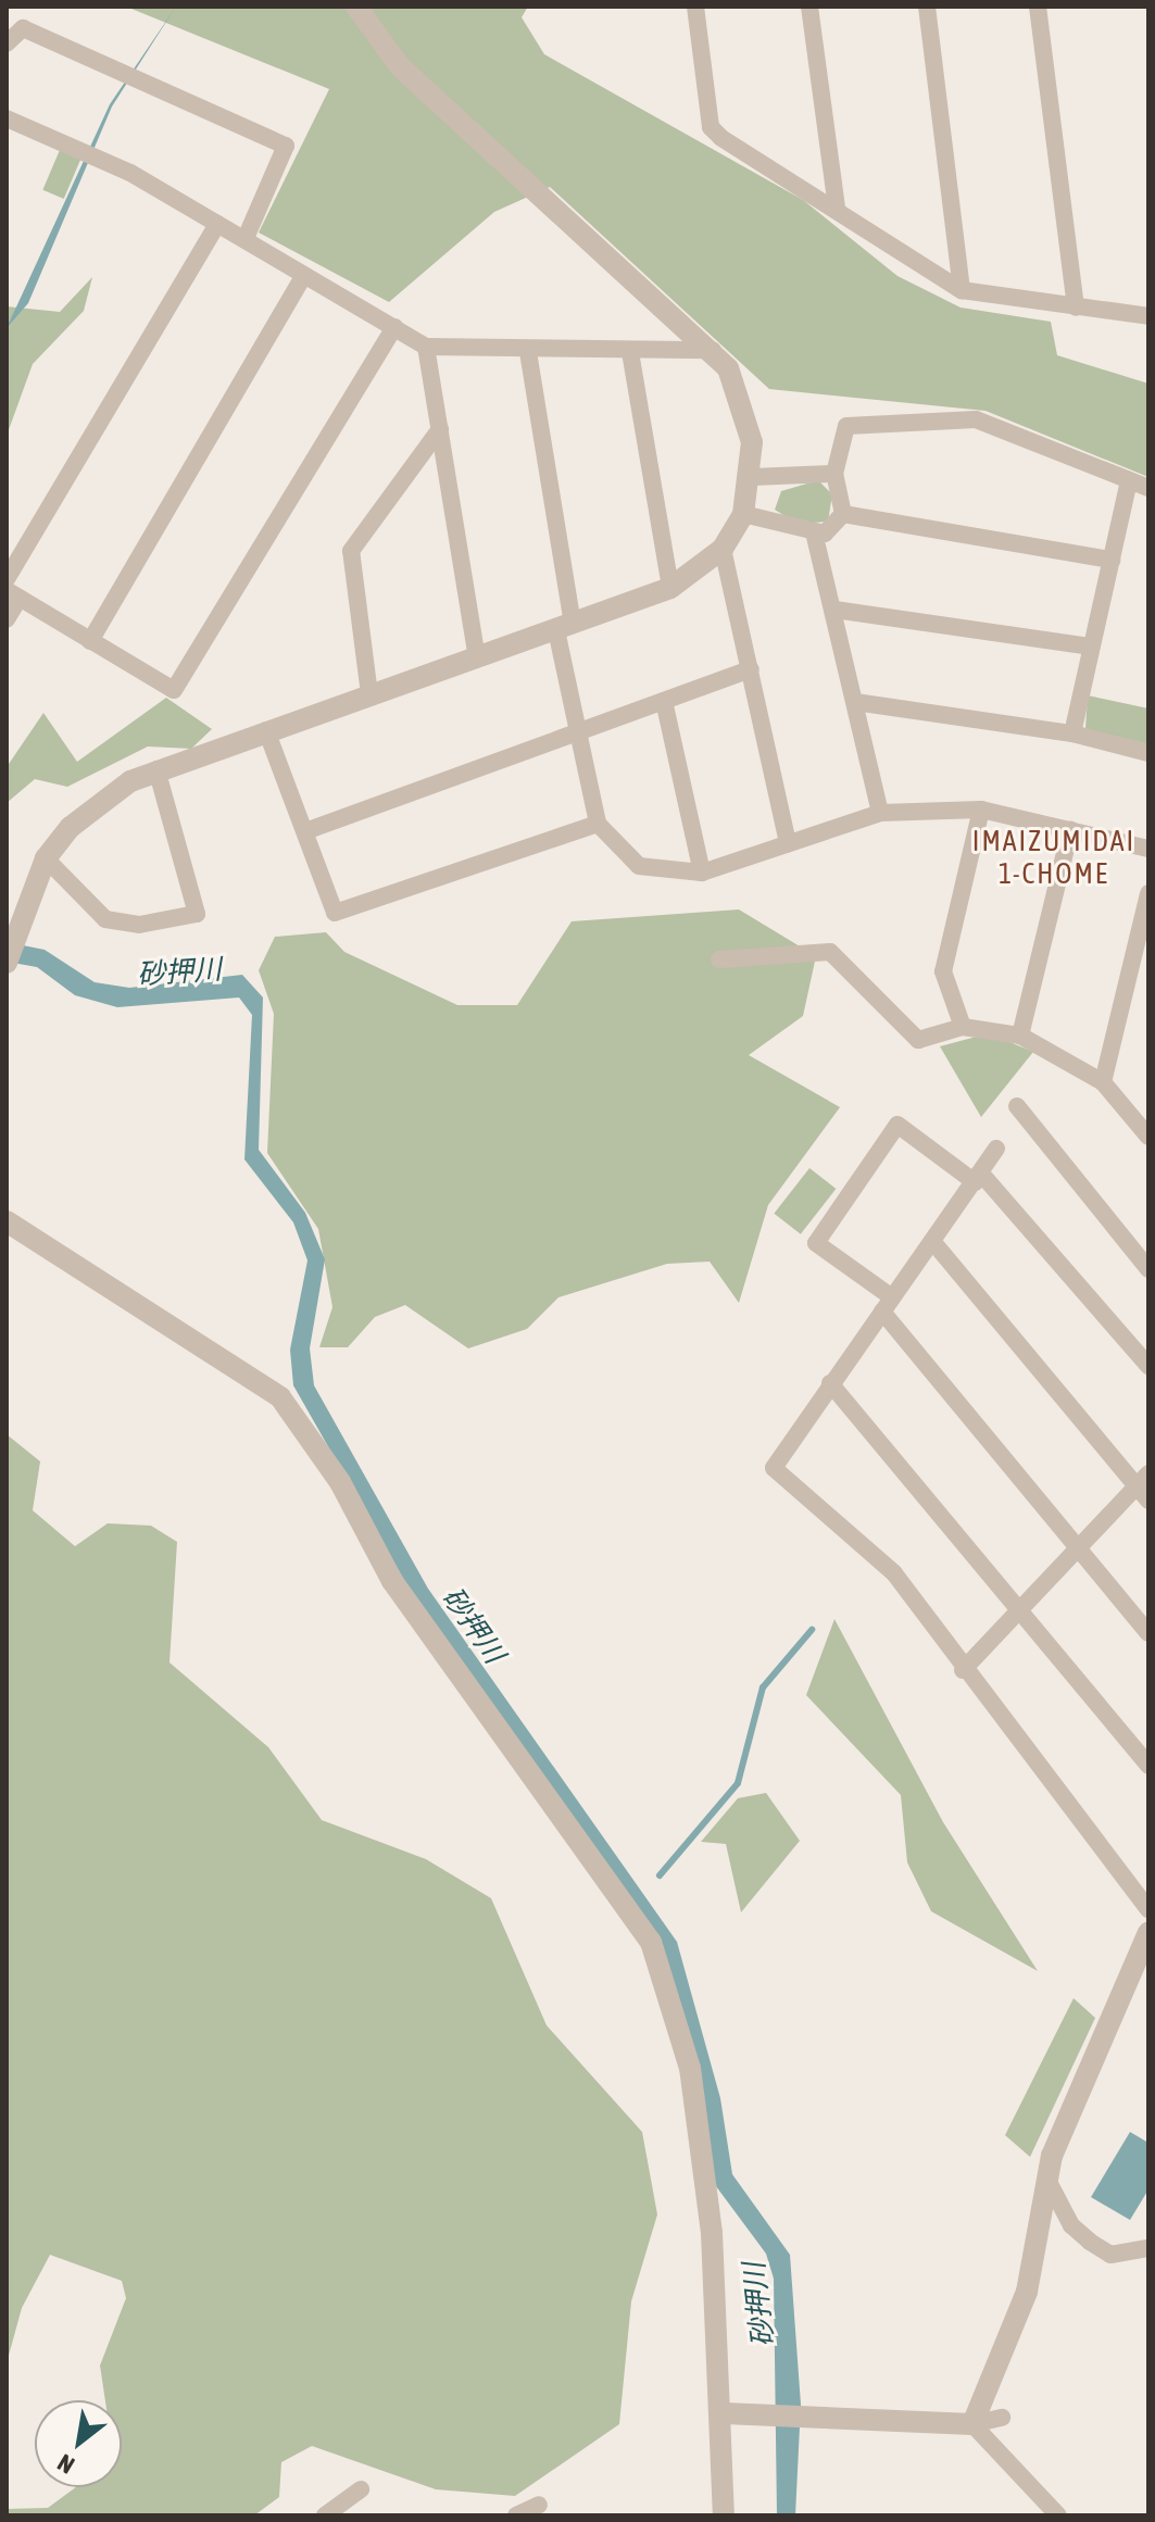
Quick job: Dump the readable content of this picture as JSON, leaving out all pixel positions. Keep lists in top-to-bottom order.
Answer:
{
  "districts": ["IMAIZUMIDAI 1-CHOME"],
  "water": ["砂押川"],
  "north": "bottom left"
}
